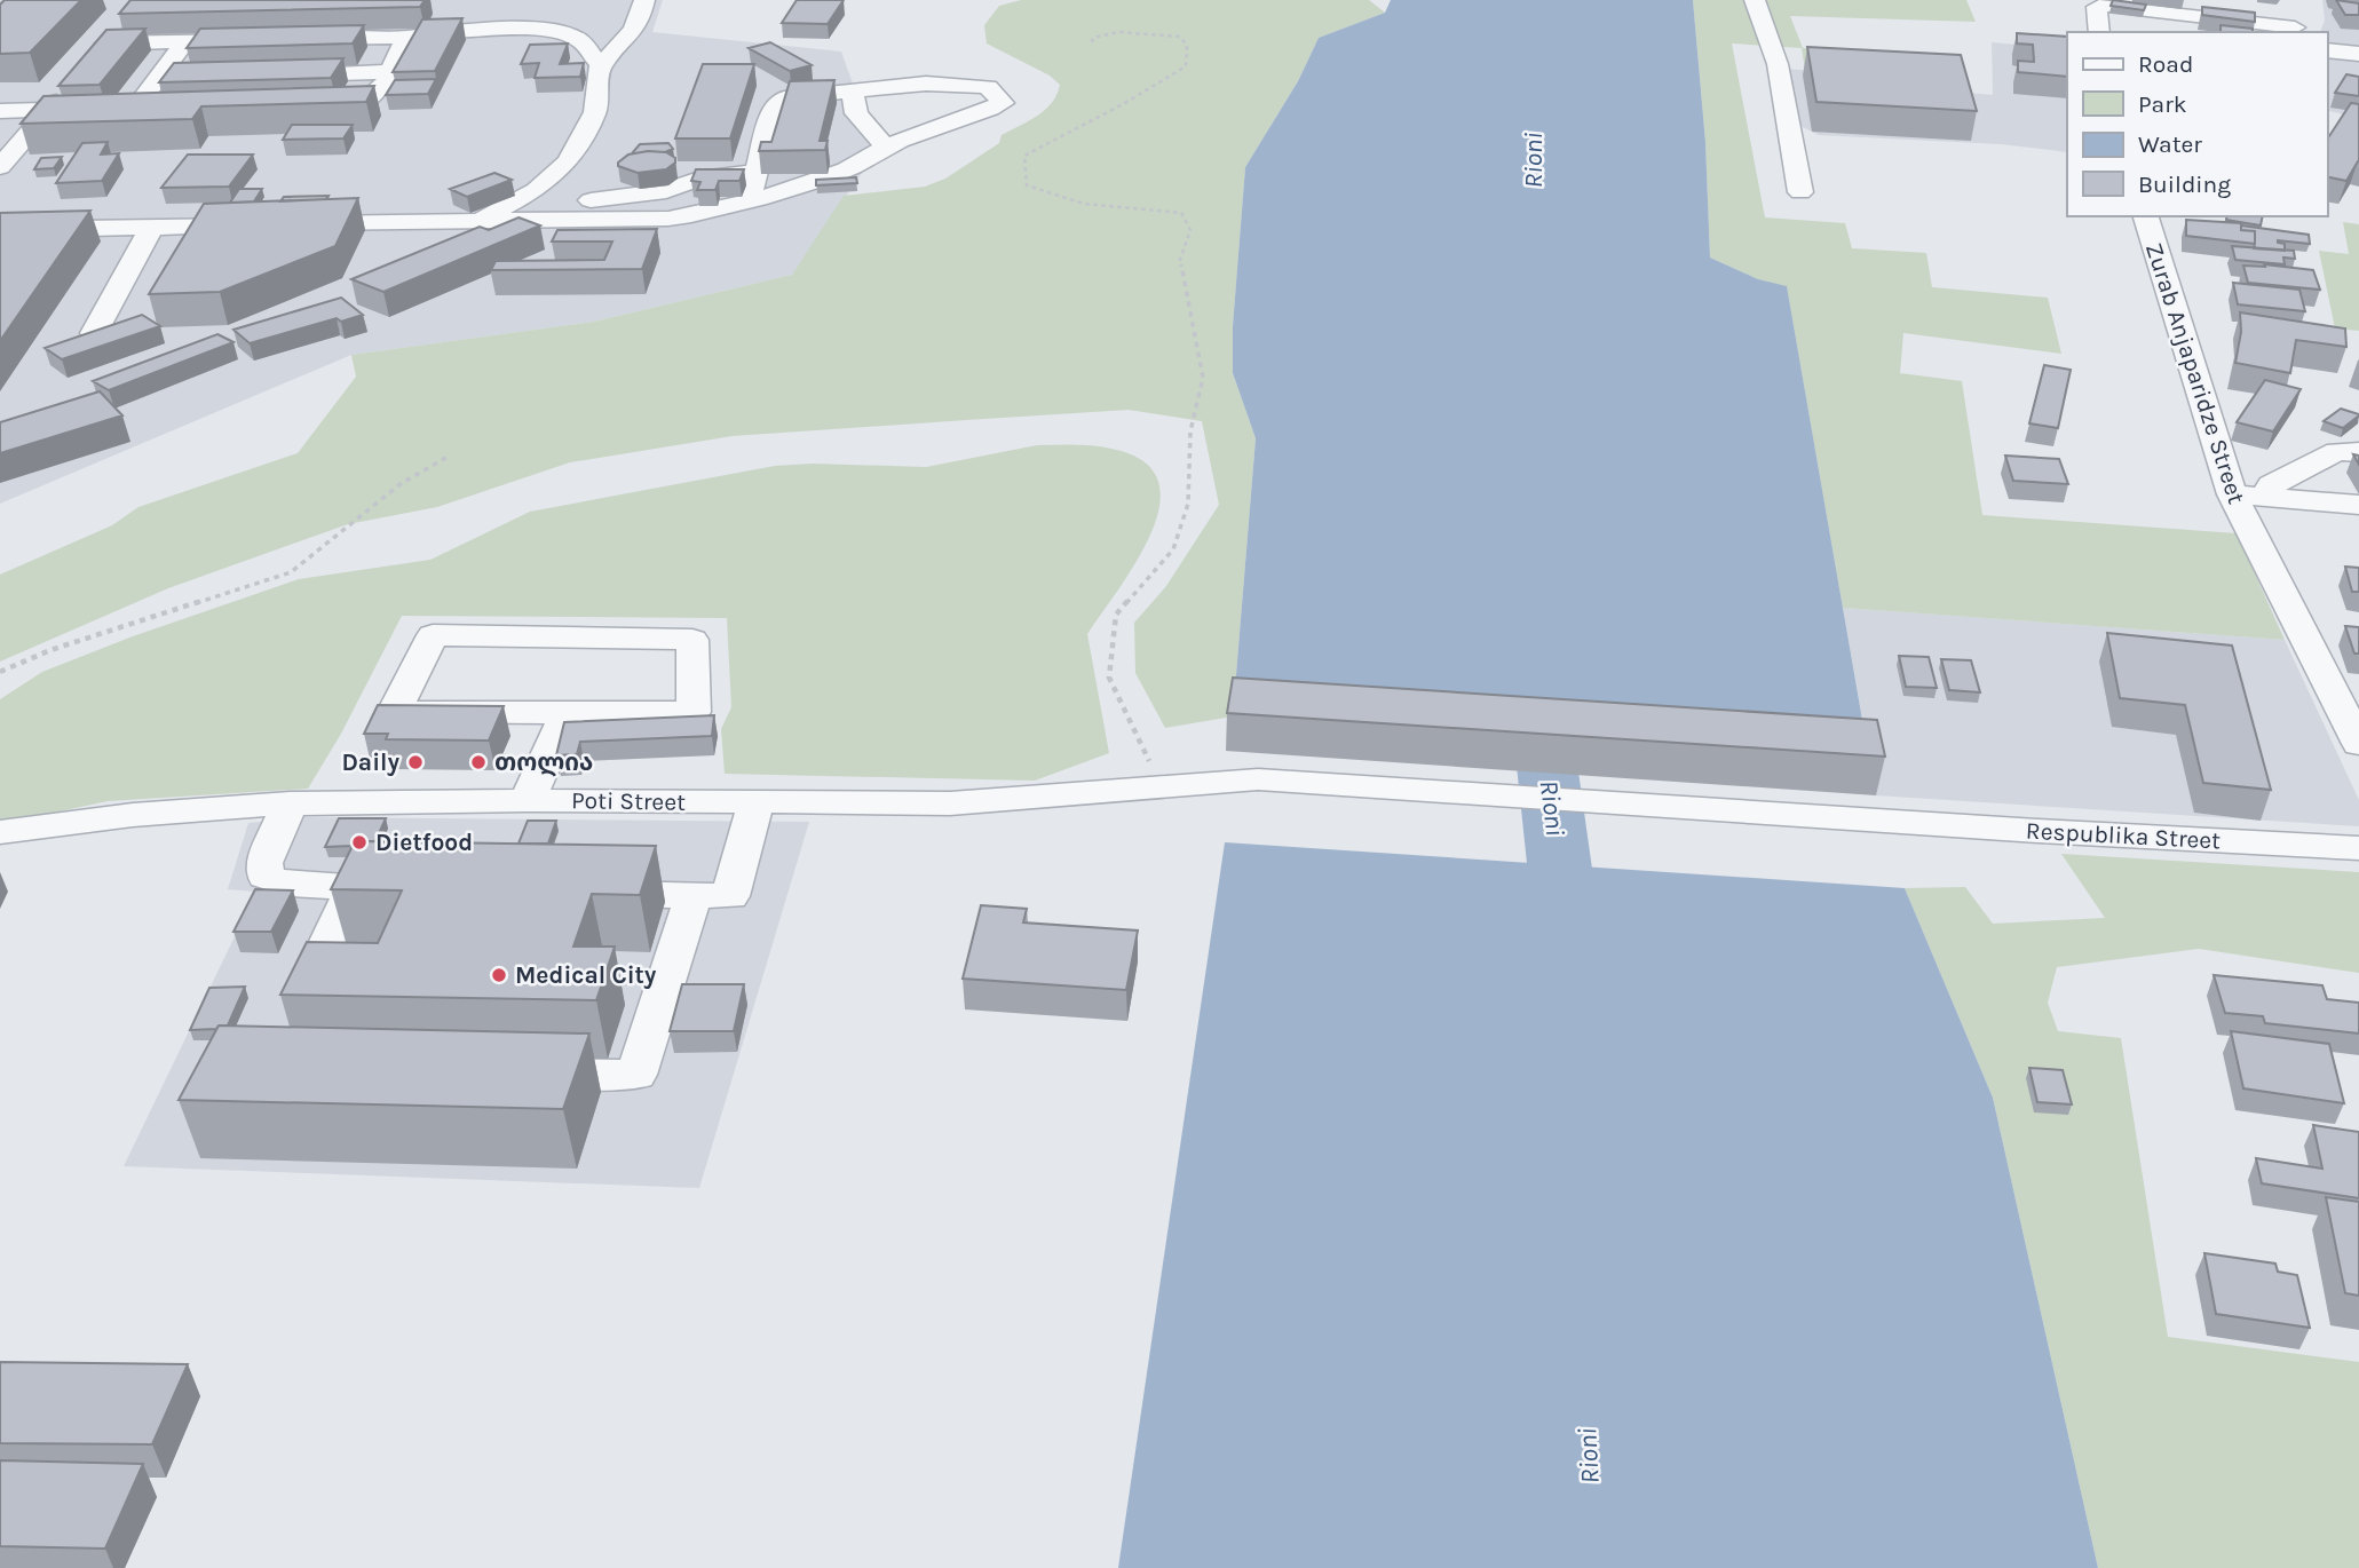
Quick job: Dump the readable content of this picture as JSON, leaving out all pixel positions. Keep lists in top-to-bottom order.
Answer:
{
  "streets": {
    "street": ["Zurab Anjaparidze Street", "Poti Street", "Respublika Street"]
  },
  "crossings": [
    ["Poti Street", "Respublika Street"]
  ],
  "water": ["Rioni"],
  "places": [
    "Daily",
    "თოლია",
    "Dietfood",
    "Medical City"
  ],
  "legend": [
    "Road",
    "Park",
    "Water",
    "Building"
  ]
}
